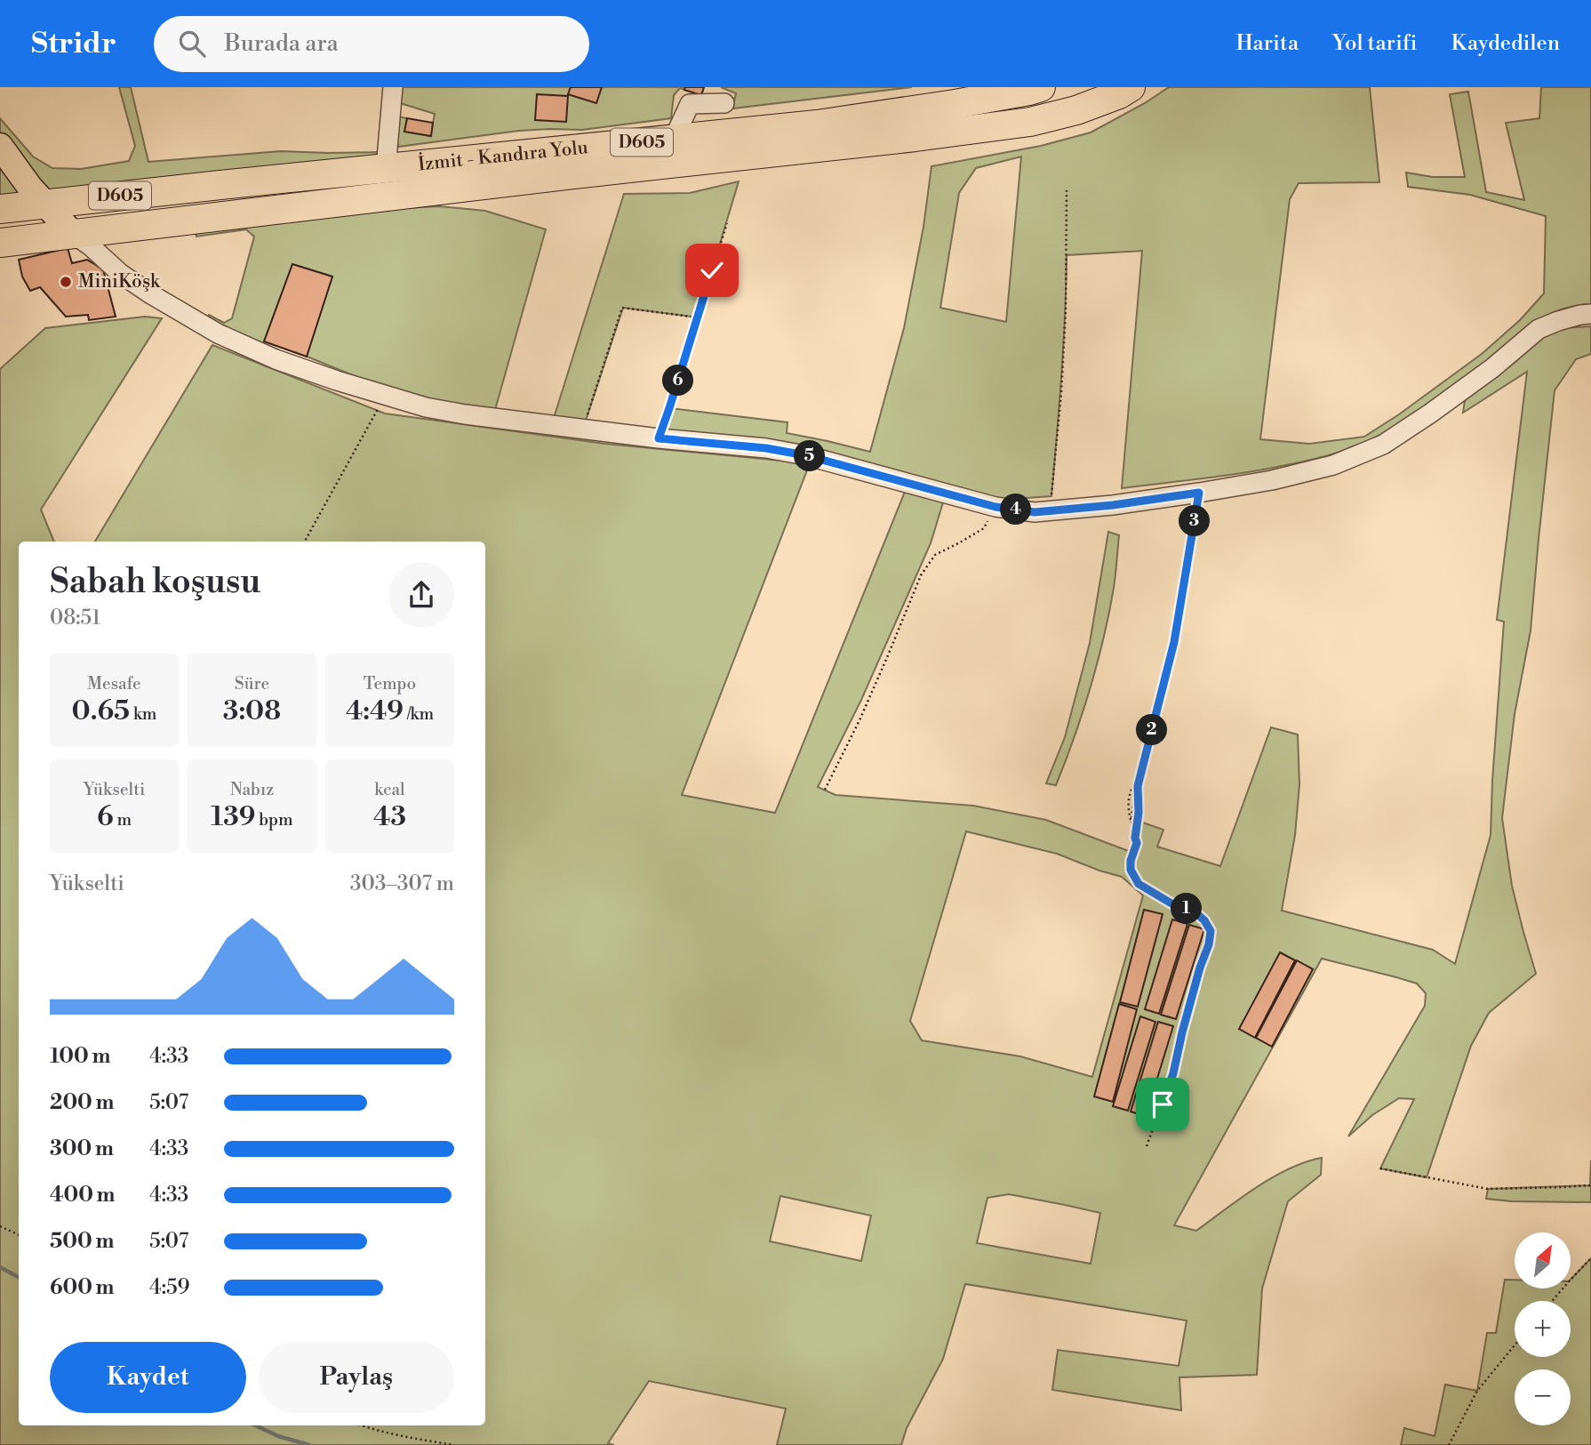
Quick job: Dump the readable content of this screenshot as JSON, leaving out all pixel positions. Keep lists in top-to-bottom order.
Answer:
{
  "streets": {
    "highway": ["D605", "İzmit - Kandıra Yolu"]
  },
  "places": ["MiniKöşk"],
  "north": "top right",
  "page": {
    "header": "Stridr",
    "search": "Burada ara",
    "nav": ["Harita", "Yol tarifi", "Kaydedilen"],
    "pins": [
      "6",
      "5",
      "4",
      "3",
      "2",
      "1"
    ],
    "heading": ["Sabah koşusu", "08:51"],
    "stats": [
      ["Mesafe", "0.65 km"],
      ["Süre", "3:08"],
      ["Tempo", "4:49 /km"],
      ["Yükselti", "6 m"],
      ["Nabız", "139 bpm"],
      ["kcal", "43"]
    ],
    "chart": ["Yükselti", "303–307 m"],
    "list": [
      {
        "name": "100 m",
        "note": "4:33"
      },
      {
        "name": "200 m",
        "note": "5:07"
      },
      {
        "name": "300 m",
        "note": "4:33"
      },
      {
        "name": "400 m",
        "note": "4:33"
      },
      {
        "name": "500 m",
        "note": "5:07"
      },
      {
        "name": "600 m",
        "note": "4:59"
      }
    ],
    "map_buttons": ["+", "−"],
    "buttons": ["Kaydet", "Paylaş"]
  }
}
